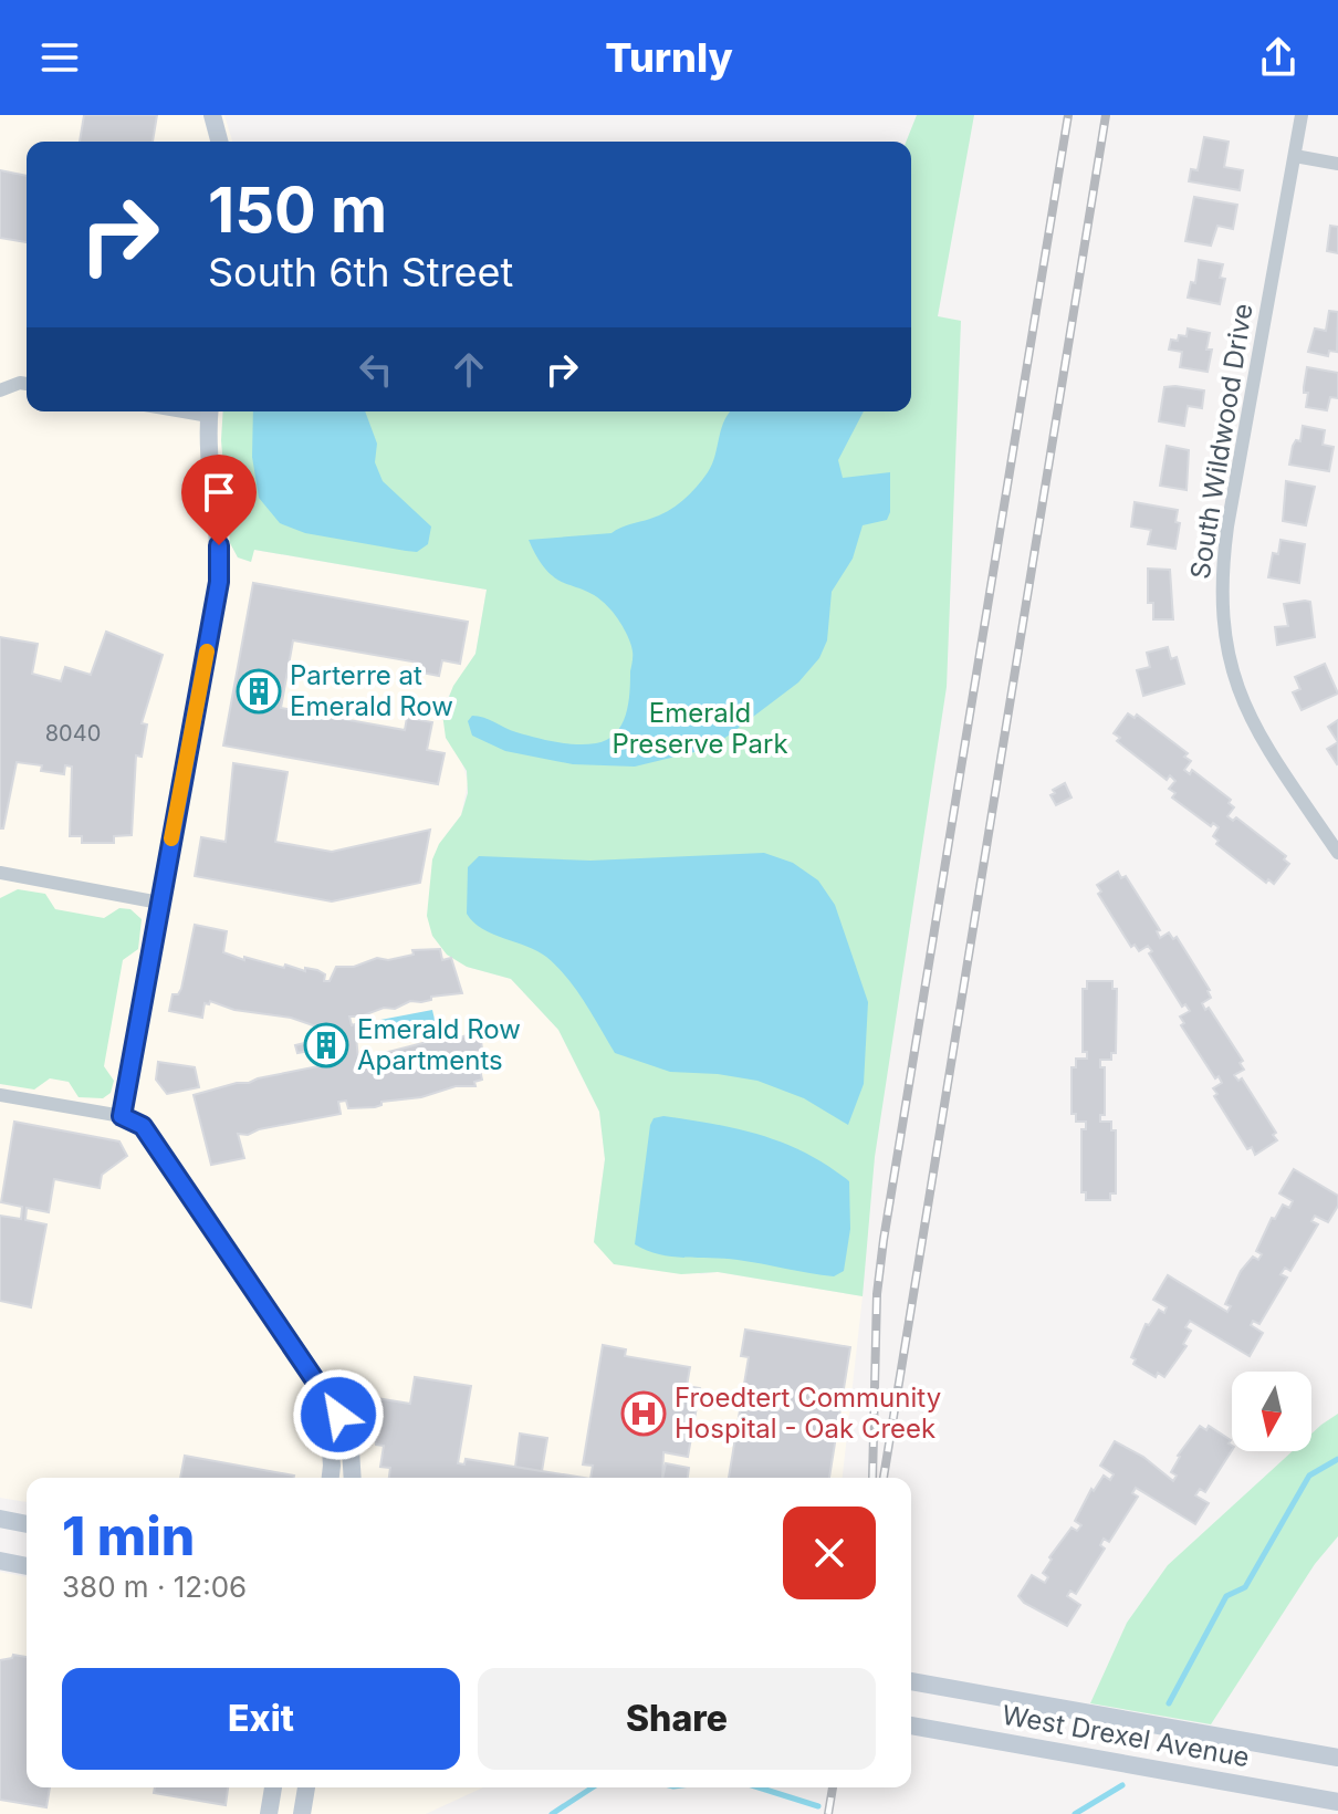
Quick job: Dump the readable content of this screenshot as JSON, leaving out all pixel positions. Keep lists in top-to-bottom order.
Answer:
{
  "streets": {
    "street": ["South Wildwood Drive", "West Drexel Avenue"]
  },
  "parks": ["Emerald Preserve Park"],
  "places": {
    "building": ["Parterre at Emerald Row", "Emerald Row Apartments"],
    "hospital": ["Froedtert Community Hospital - Oak Creek"]
  },
  "house_numbers": ["8040"],
  "north": "bottom",
  "page": {
    "header": "Turnly",
    "turn": ["150 m", "South 6th Street"],
    "heading": ["1 min", "380 m · 12:06"],
    "buttons": ["Exit", "Share"]
  }
}
